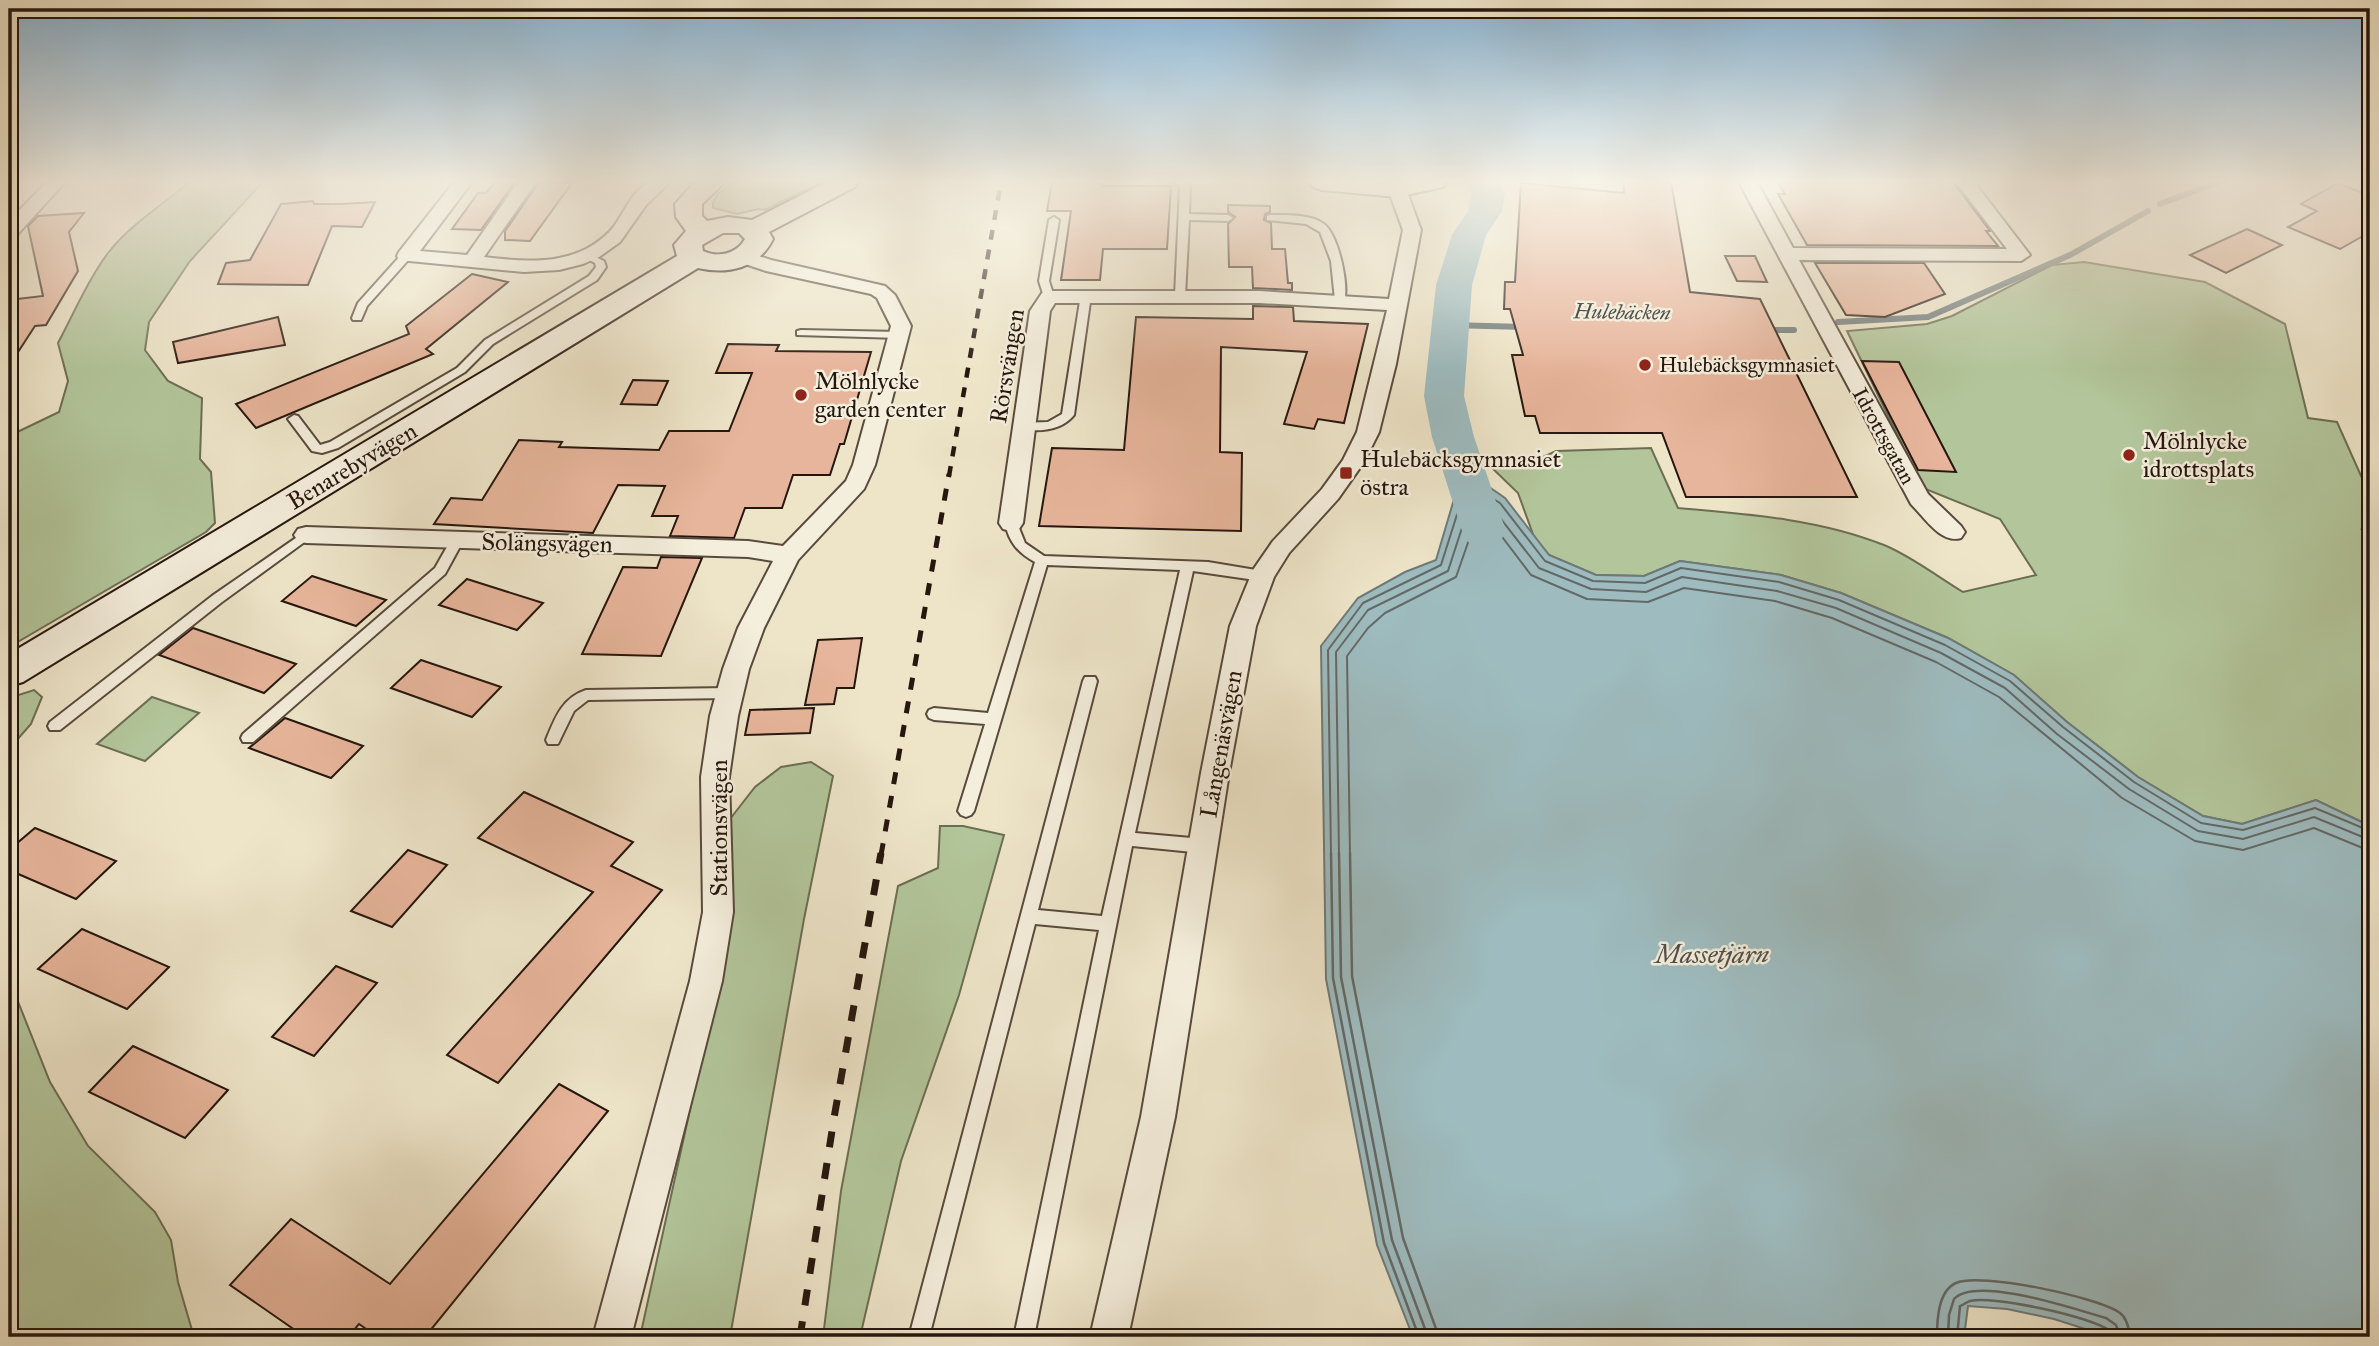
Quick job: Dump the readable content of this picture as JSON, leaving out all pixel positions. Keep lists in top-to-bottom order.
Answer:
{
  "streets": {
    "street": [
      "Rörsvängen",
      "Idrottsgatan",
      "Benarebyvägen",
      "Solängsvägen",
      "Långenäsvägen",
      "Stationsvägen"
    ]
  },
  "crossings": [
    ["Rörsvängen", "Långenäsvägen"],
    ["Solängsvägen", "Stationsvägen"]
  ],
  "water": ["Hulebäcken", "Massetjärn"],
  "places": {
    "other": ["Hulebäcksgymnasiet", "Mölnlycke garden center", "Mölnlycke idrottsplats"],
    "transit": ["Hulebäcksgymnasiet östra"]
  }
}
